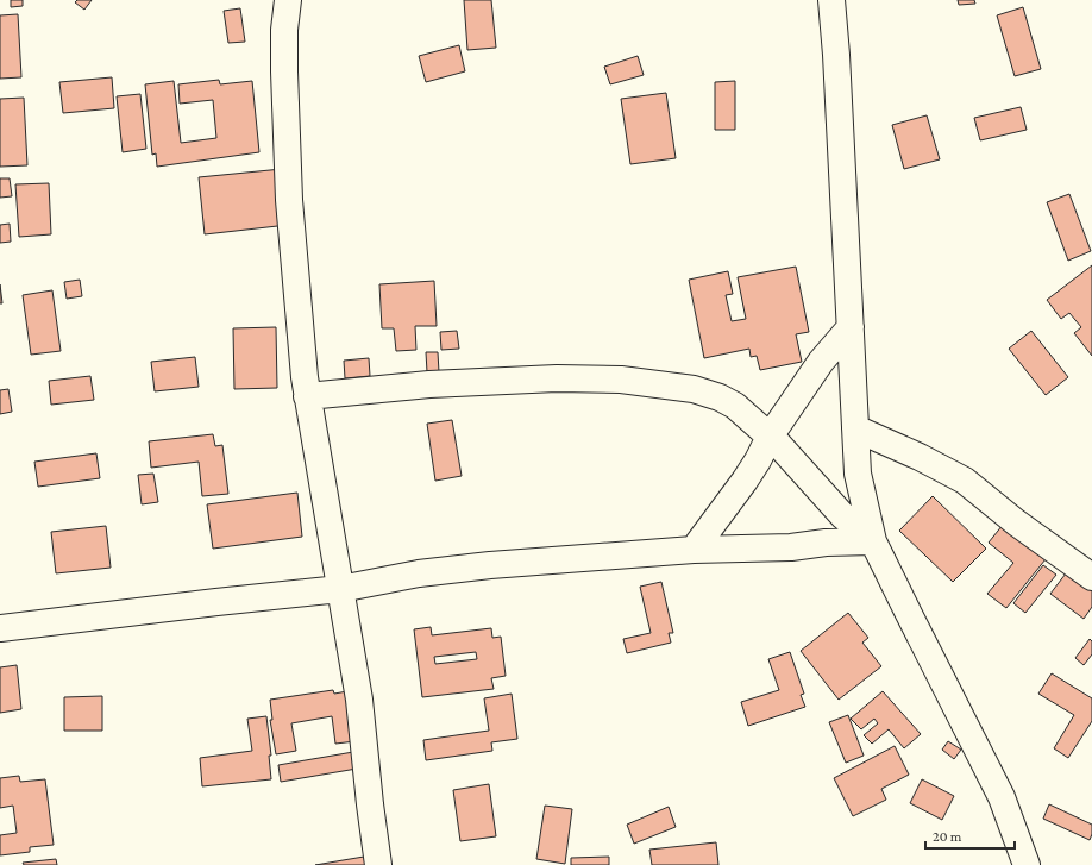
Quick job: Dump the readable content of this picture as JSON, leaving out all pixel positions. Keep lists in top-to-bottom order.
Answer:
{
  "scale_bar": "20 m"
}
